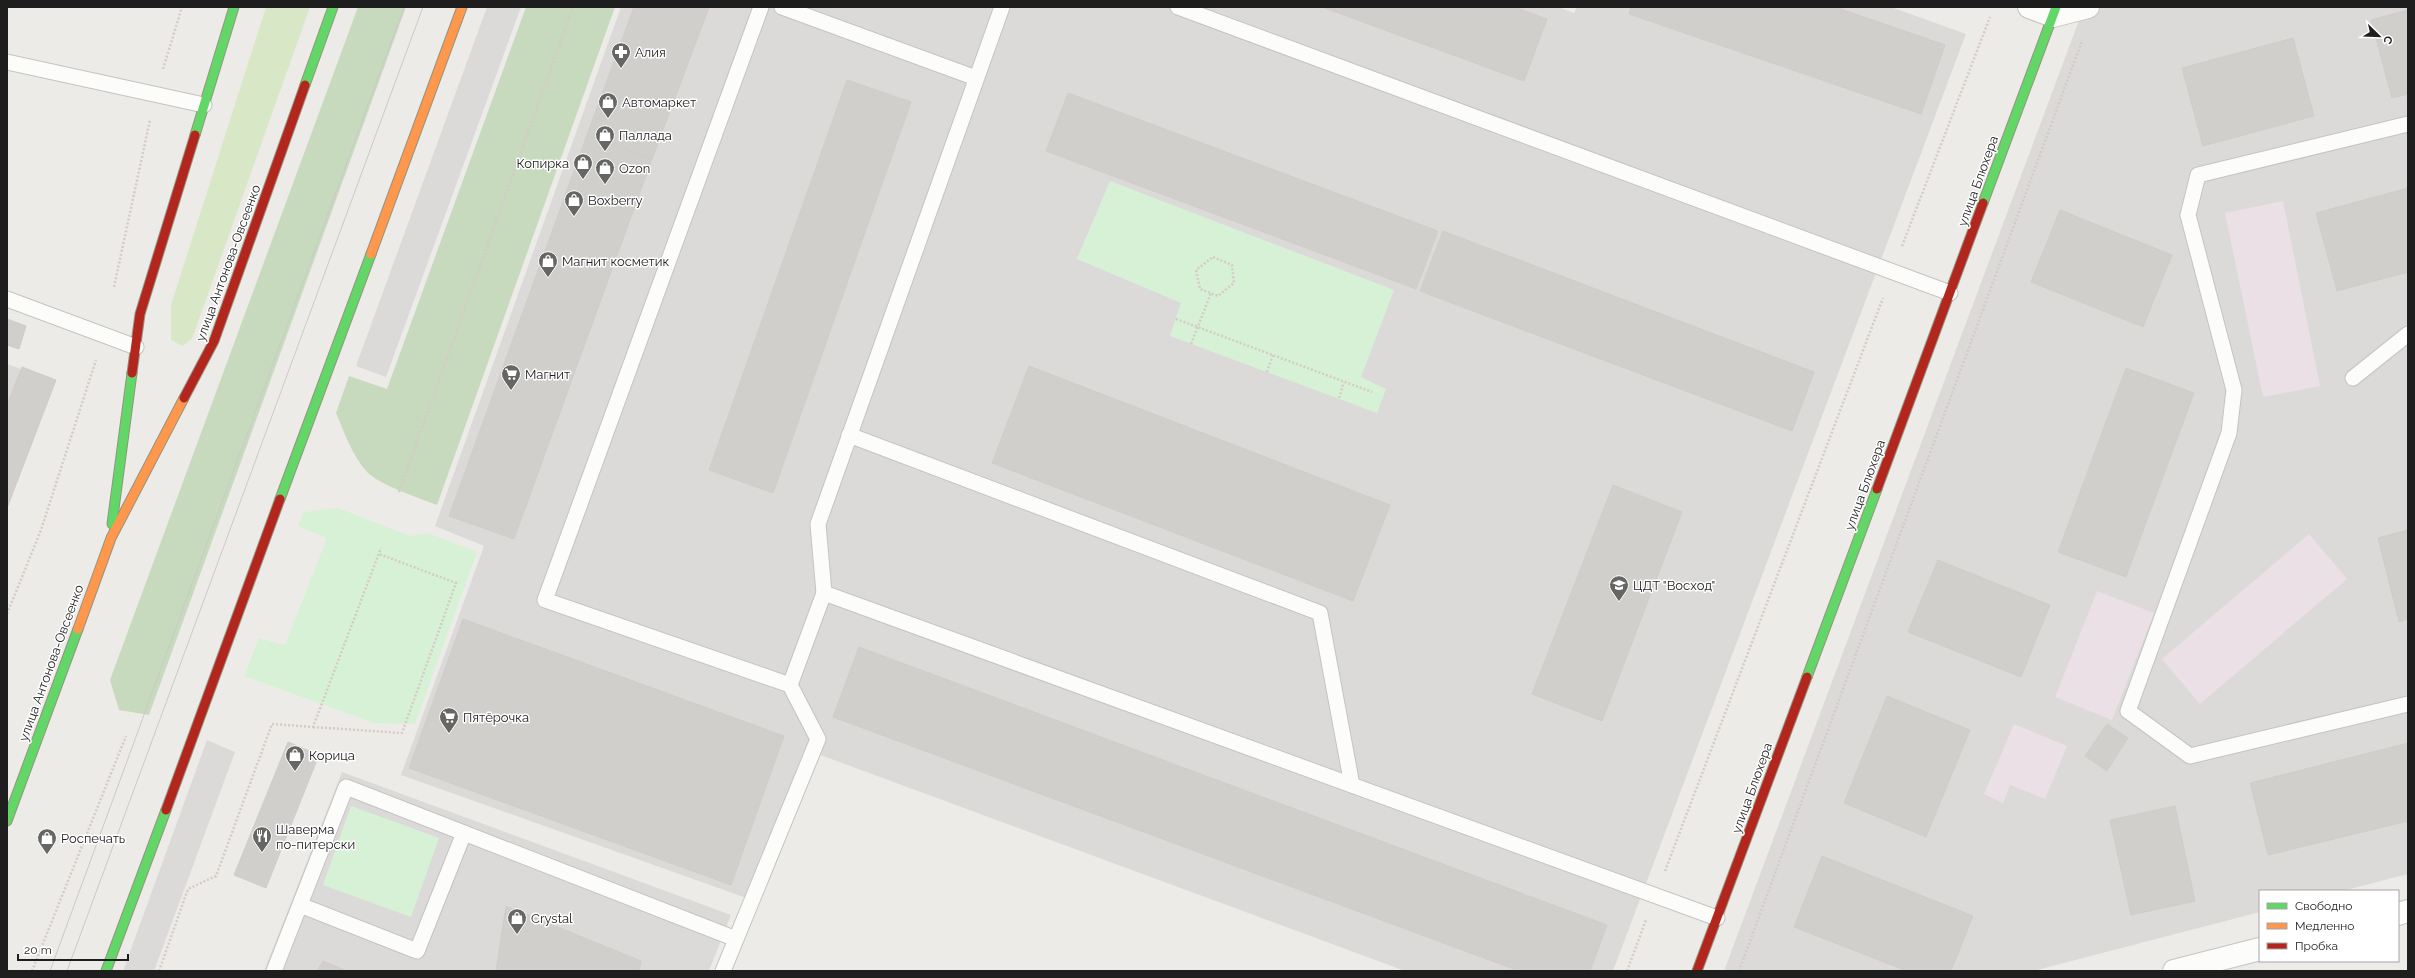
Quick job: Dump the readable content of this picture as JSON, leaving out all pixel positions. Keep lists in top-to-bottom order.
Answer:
{
  "streets": {
    "street": ["улица Блюхера", "улица Антонова-Овсеенко"]
  },
  "places": {
    "pharmacy": ["Алия"],
    "shop": [
      "Автомаркет",
      "Паллада",
      "Копирка",
      "Ozon",
      "Boxberry",
      "Магнит косметик",
      "Корица",
      "Роспечать",
      "Crystal"
    ],
    "supermarket": ["Магнит", "Пятёрочка"],
    "school or university": ["ЦДТ \"Восход\""],
    "restaurant": ["Шаверма по-питерски"]
  },
  "legend": ["Свободно", "Медленно", "Пробка"],
  "scale_bar": "20 m",
  "north": "bottom right"
}
